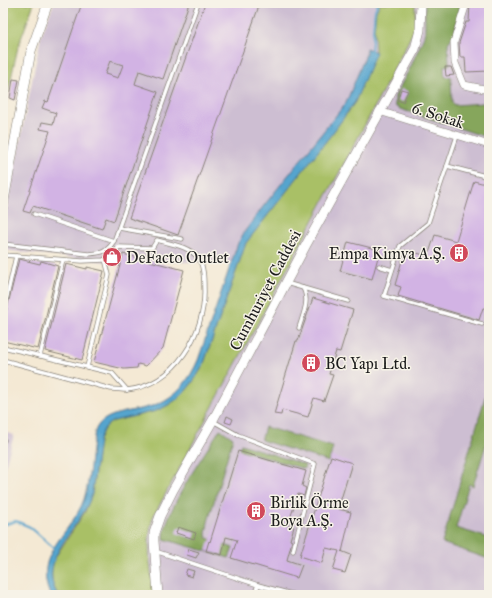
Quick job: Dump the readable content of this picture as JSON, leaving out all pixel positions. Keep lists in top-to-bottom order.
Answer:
{
  "streets": {
    "street": ["6. Sokak", "Cumhuriyet Caddesi"]
  },
  "crossings": [
    ["6. Sokak", "Cumhuriyet Caddesi"]
  ],
  "places": {
    "building": ["Empa Kimya A.Ş.", "BC Yapı Ltd.", "Birlik Örme Boya A.Ş."],
    "shop": ["DeFacto Outlet"]
  }
}
